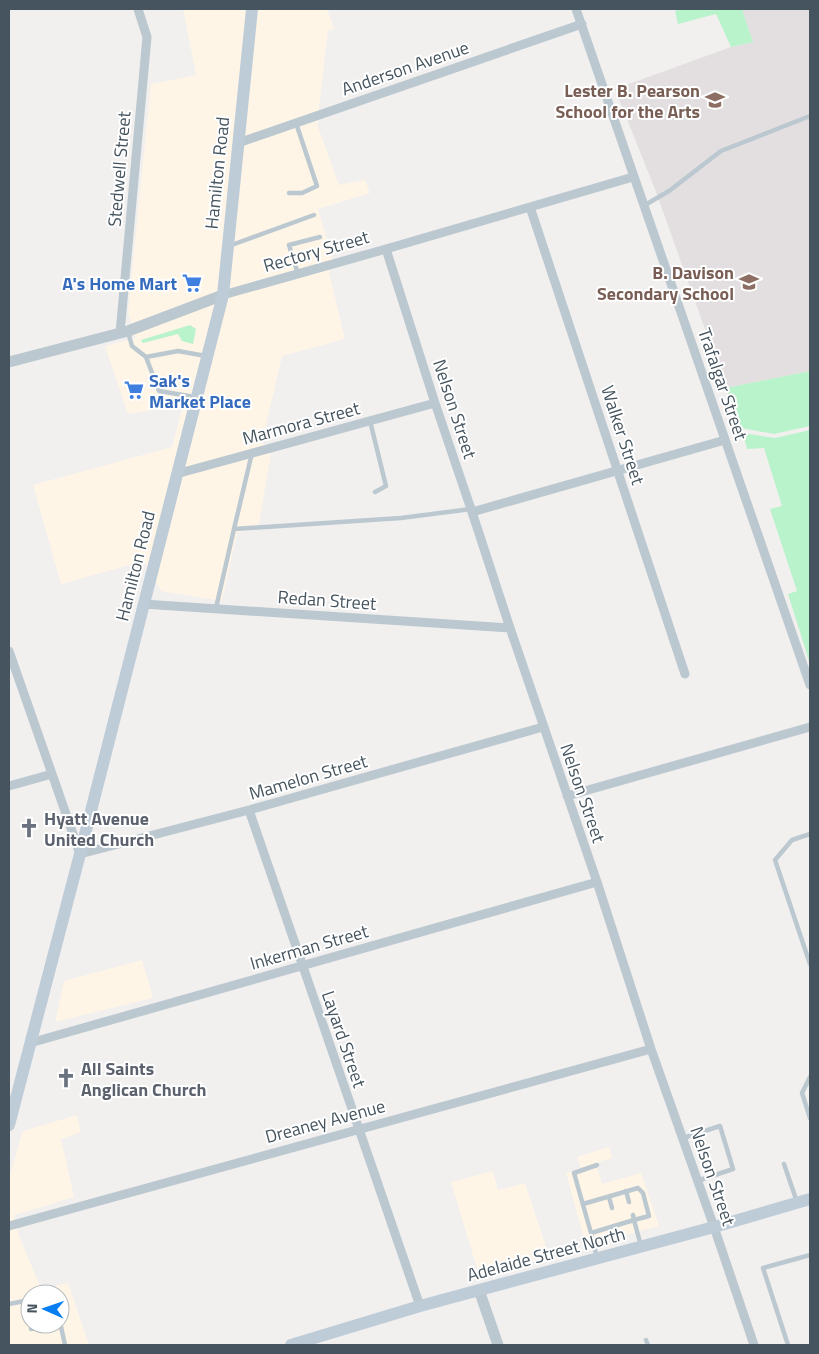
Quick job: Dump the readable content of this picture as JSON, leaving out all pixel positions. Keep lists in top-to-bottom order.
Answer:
{
  "streets": {
    "main road": ["Hamilton Road", "Adelaide Street North"],
    "street": [
      "Anderson Avenue",
      "Stedwell Street",
      "Rectory Street",
      "Trafalgar Street",
      "Nelson Street",
      "Marmora Street",
      "Walker Street",
      "Redan Street",
      "Mamelon Street",
      "Inkerman Street",
      "Layard Street",
      "Dreaney Avenue"
    ]
  },
  "crossings": [
    ["Anderson Avenue", "Hamilton Road"],
    ["Anderson Avenue", "Trafalgar Street"],
    ["Stedwell Street", "Rectory Street"],
    ["Hamilton Road", "Rectory Street"],
    ["Hamilton Road", "Marmora Street"],
    ["Hamilton Road", "Redan Street"],
    ["Hamilton Road", "Mamelon Street"],
    ["Hamilton Road", "Inkerman Street"],
    ["Rectory Street", "Trafalgar Street"],
    ["Rectory Street", "Nelson Street"],
    ["Rectory Street", "Walker Street"],
    ["Nelson Street", "Marmora Street"],
    ["Nelson Street", "Redan Street"],
    ["Nelson Street", "Mamelon Street"],
    ["Nelson Street", "Inkerman Street"],
    ["Nelson Street", "Dreaney Avenue"],
    ["Nelson Street", "Adelaide Street North"],
    ["Mamelon Street", "Layard Street"],
    ["Inkerman Street", "Layard Street"],
    ["Layard Street", "Dreaney Avenue"],
    ["Layard Street", "Adelaide Street North"]
  ],
  "places": {
    "school or university": ["Lester B. Pearson School for the Arts", "B. Davison Secondary School"],
    "supermarket": ["A's Home Mart", "Sak's Market Place"],
    "church": ["Hyatt Avenue United Church", "All Saints Anglican Church"]
  },
  "north": "left"
}
